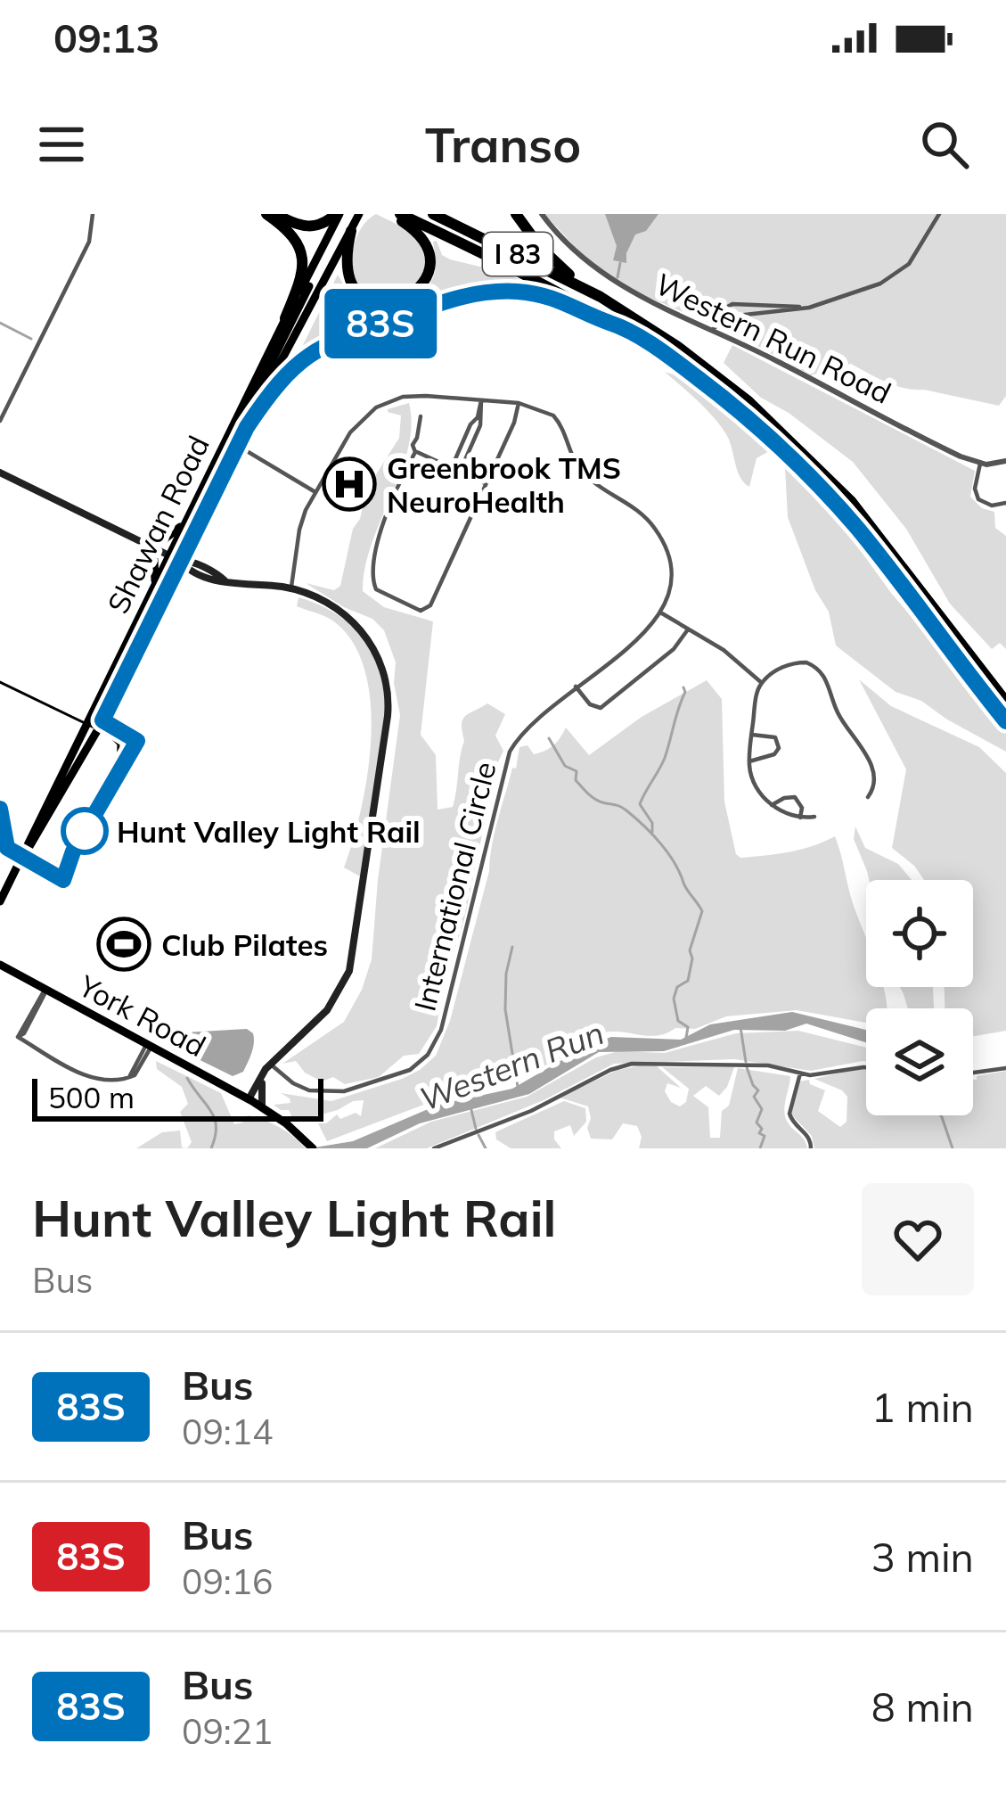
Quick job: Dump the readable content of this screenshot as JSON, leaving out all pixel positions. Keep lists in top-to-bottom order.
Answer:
{
  "streets": {
    "highway": ["I 83"],
    "main road": ["Shawan Road", "York Road"],
    "street": ["Western Run Road", "International Circle"]
  },
  "water": ["Western Run"],
  "places": {
    "hospital": ["Greenbrook TMS NeuroHealth"],
    "other": ["Hunt Valley Light Rail"],
    "sports": ["Club Pilates"]
  },
  "lines": ["bus line 83S"],
  "scale_bar": "500 m",
  "page": {
    "status": "09:13",
    "header": "Transo",
    "on_map": "83S",
    "scale": "500 m",
    "heading": ["Hunt Valley Light Rail", "Bus"],
    "list": [
      {
        "mark": "83S",
        "name": "Bus",
        "note": "09:14",
        "value": "1 min"
      },
      {
        "mark": "83S",
        "name": "Bus",
        "note": "09:16",
        "value": "3 min"
      },
      {
        "mark": "83S",
        "name": "Bus",
        "note": "09:21",
        "value": "8 min"
      }
    ]
  }
}
